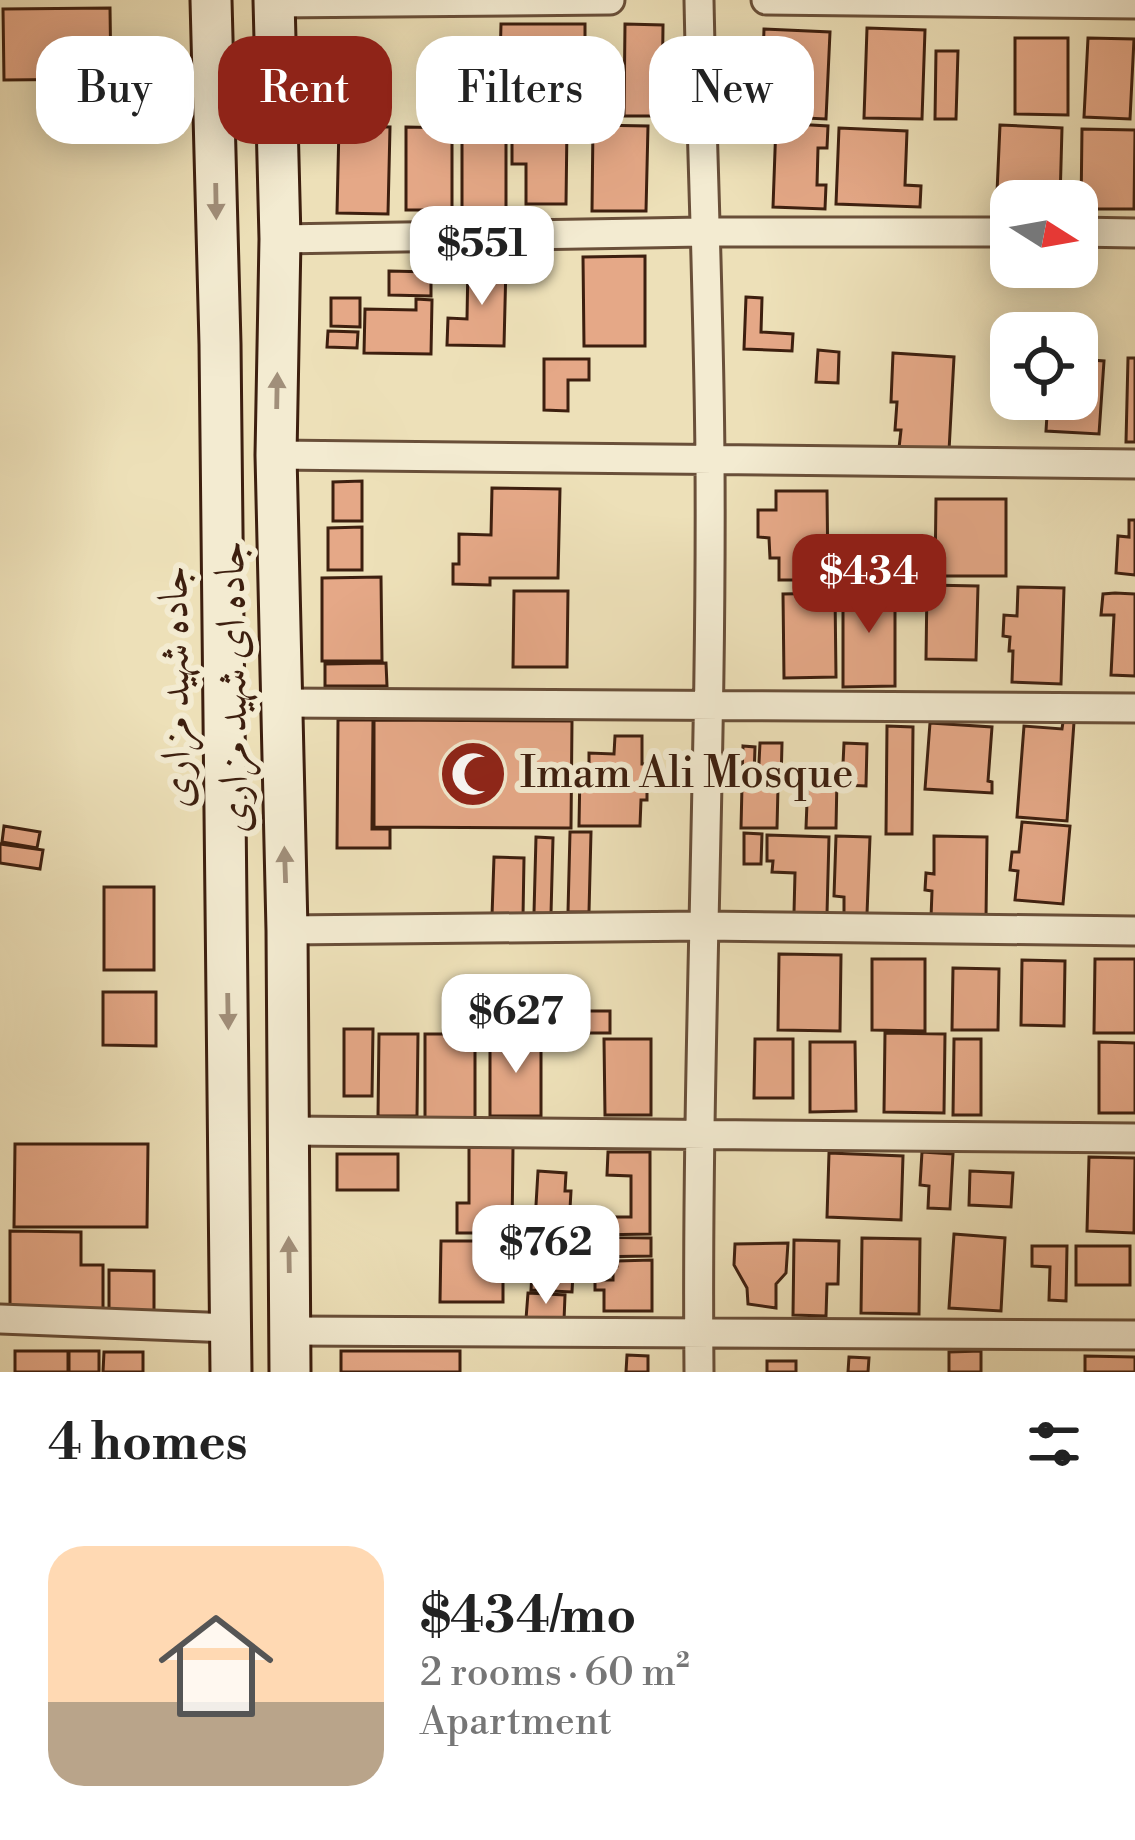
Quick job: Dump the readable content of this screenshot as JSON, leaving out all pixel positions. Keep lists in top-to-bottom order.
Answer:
{
  "streets": {
    "main road": ["جاده شهید مزاری", "جاده ای شهید مزاری"]
  },
  "one_way": ["جاده شهید مزاری", "جاده ای شهید مزاری"],
  "places": {
    "mosque": ["Imam Ali Mosque"]
  },
  "north": "right",
  "page": {
    "chip": [
      "Buy",
      "Rent",
      "Filters",
      "New"
    ],
    "price": [
      "$551",
      "$434",
      "$627",
      "$762"
    ],
    "heading": "4 homes",
    "list": [
      {
        "name": "$434/mo",
        "note": "2 rooms · 60 m² · Apartment"
      }
    ]
  }
}
